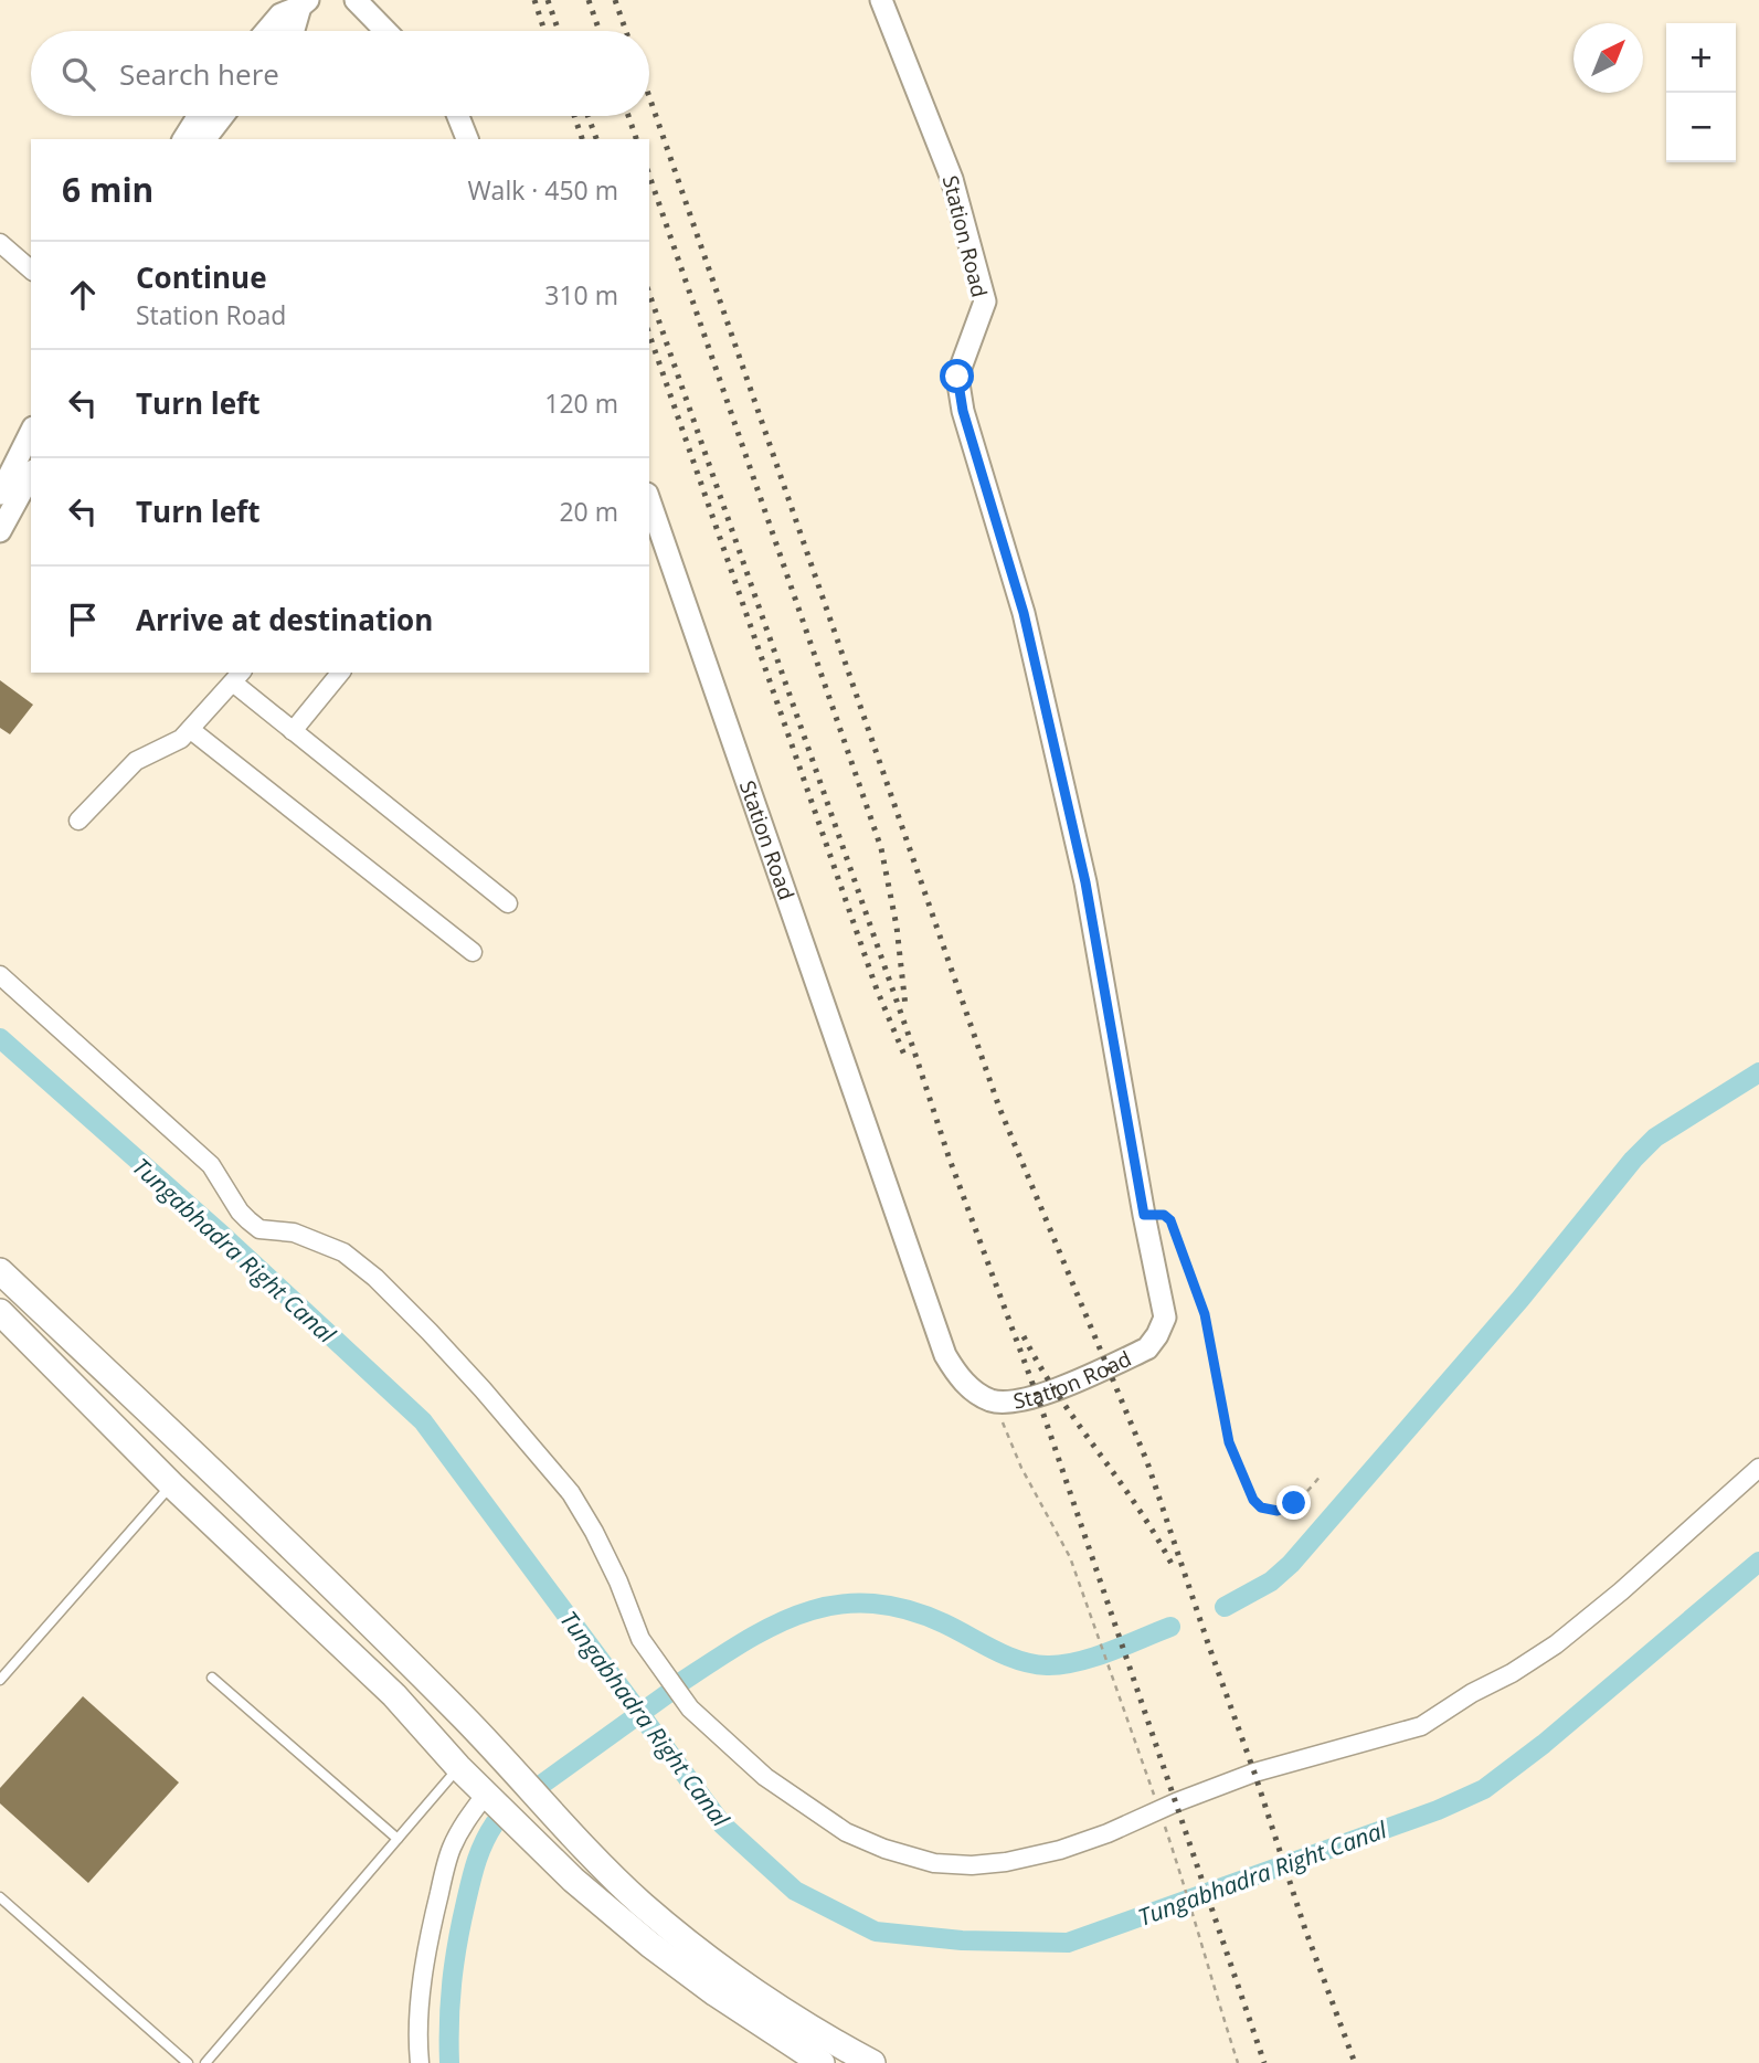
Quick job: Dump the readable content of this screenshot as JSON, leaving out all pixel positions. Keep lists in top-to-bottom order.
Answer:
{
  "streets": {
    "street": ["Station Road"]
  },
  "water": ["Tungabhadra Right Canal"],
  "north": "top right",
  "page": {
    "map_buttons": ["+", "−"],
    "search": "Search here",
    "heading": ["6 min", "Walk · 450 m"],
    "list": [
      ["Continue", "Station Road", "310 m"],
      ["Turn left", "120 m"],
      ["Turn left", "20 m"],
      "Arrive at destination"
    ]
  }
}
